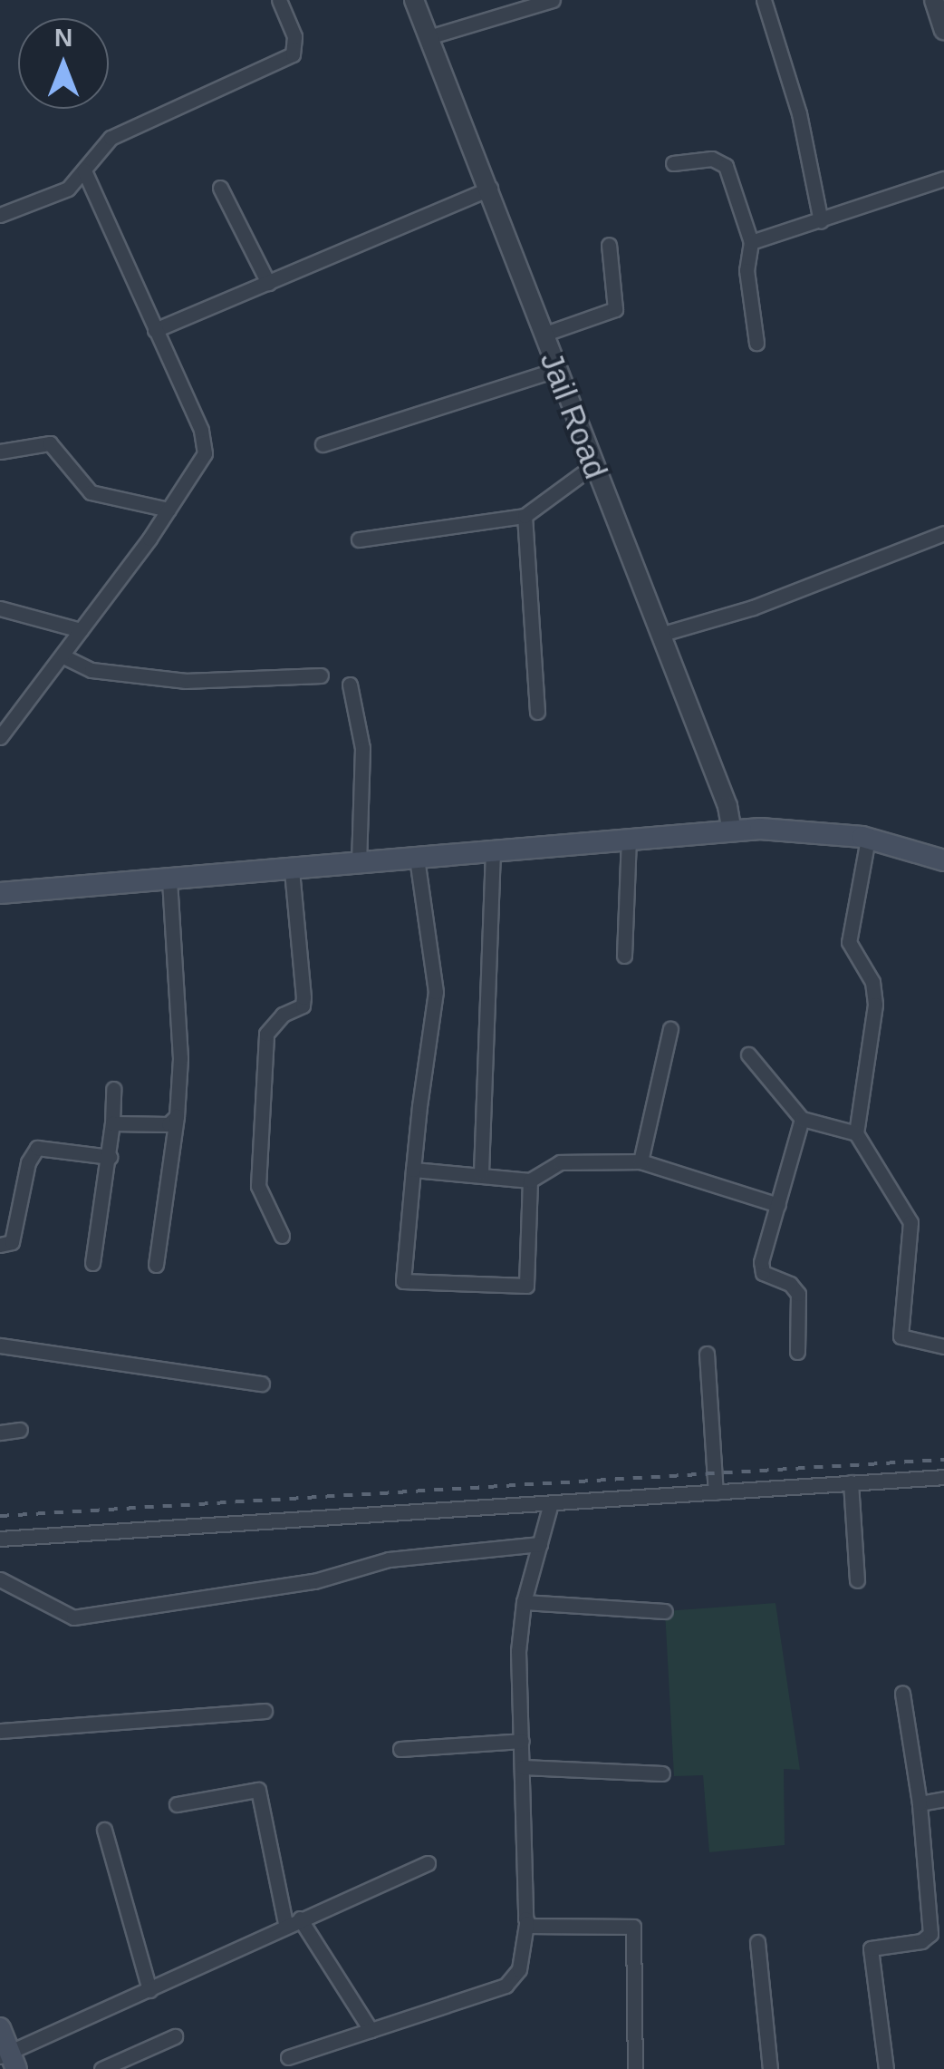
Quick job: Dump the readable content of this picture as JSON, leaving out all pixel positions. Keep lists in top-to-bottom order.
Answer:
{
  "streets": {
    "street": ["Jail Road"]
  },
  "north": "top"
}
